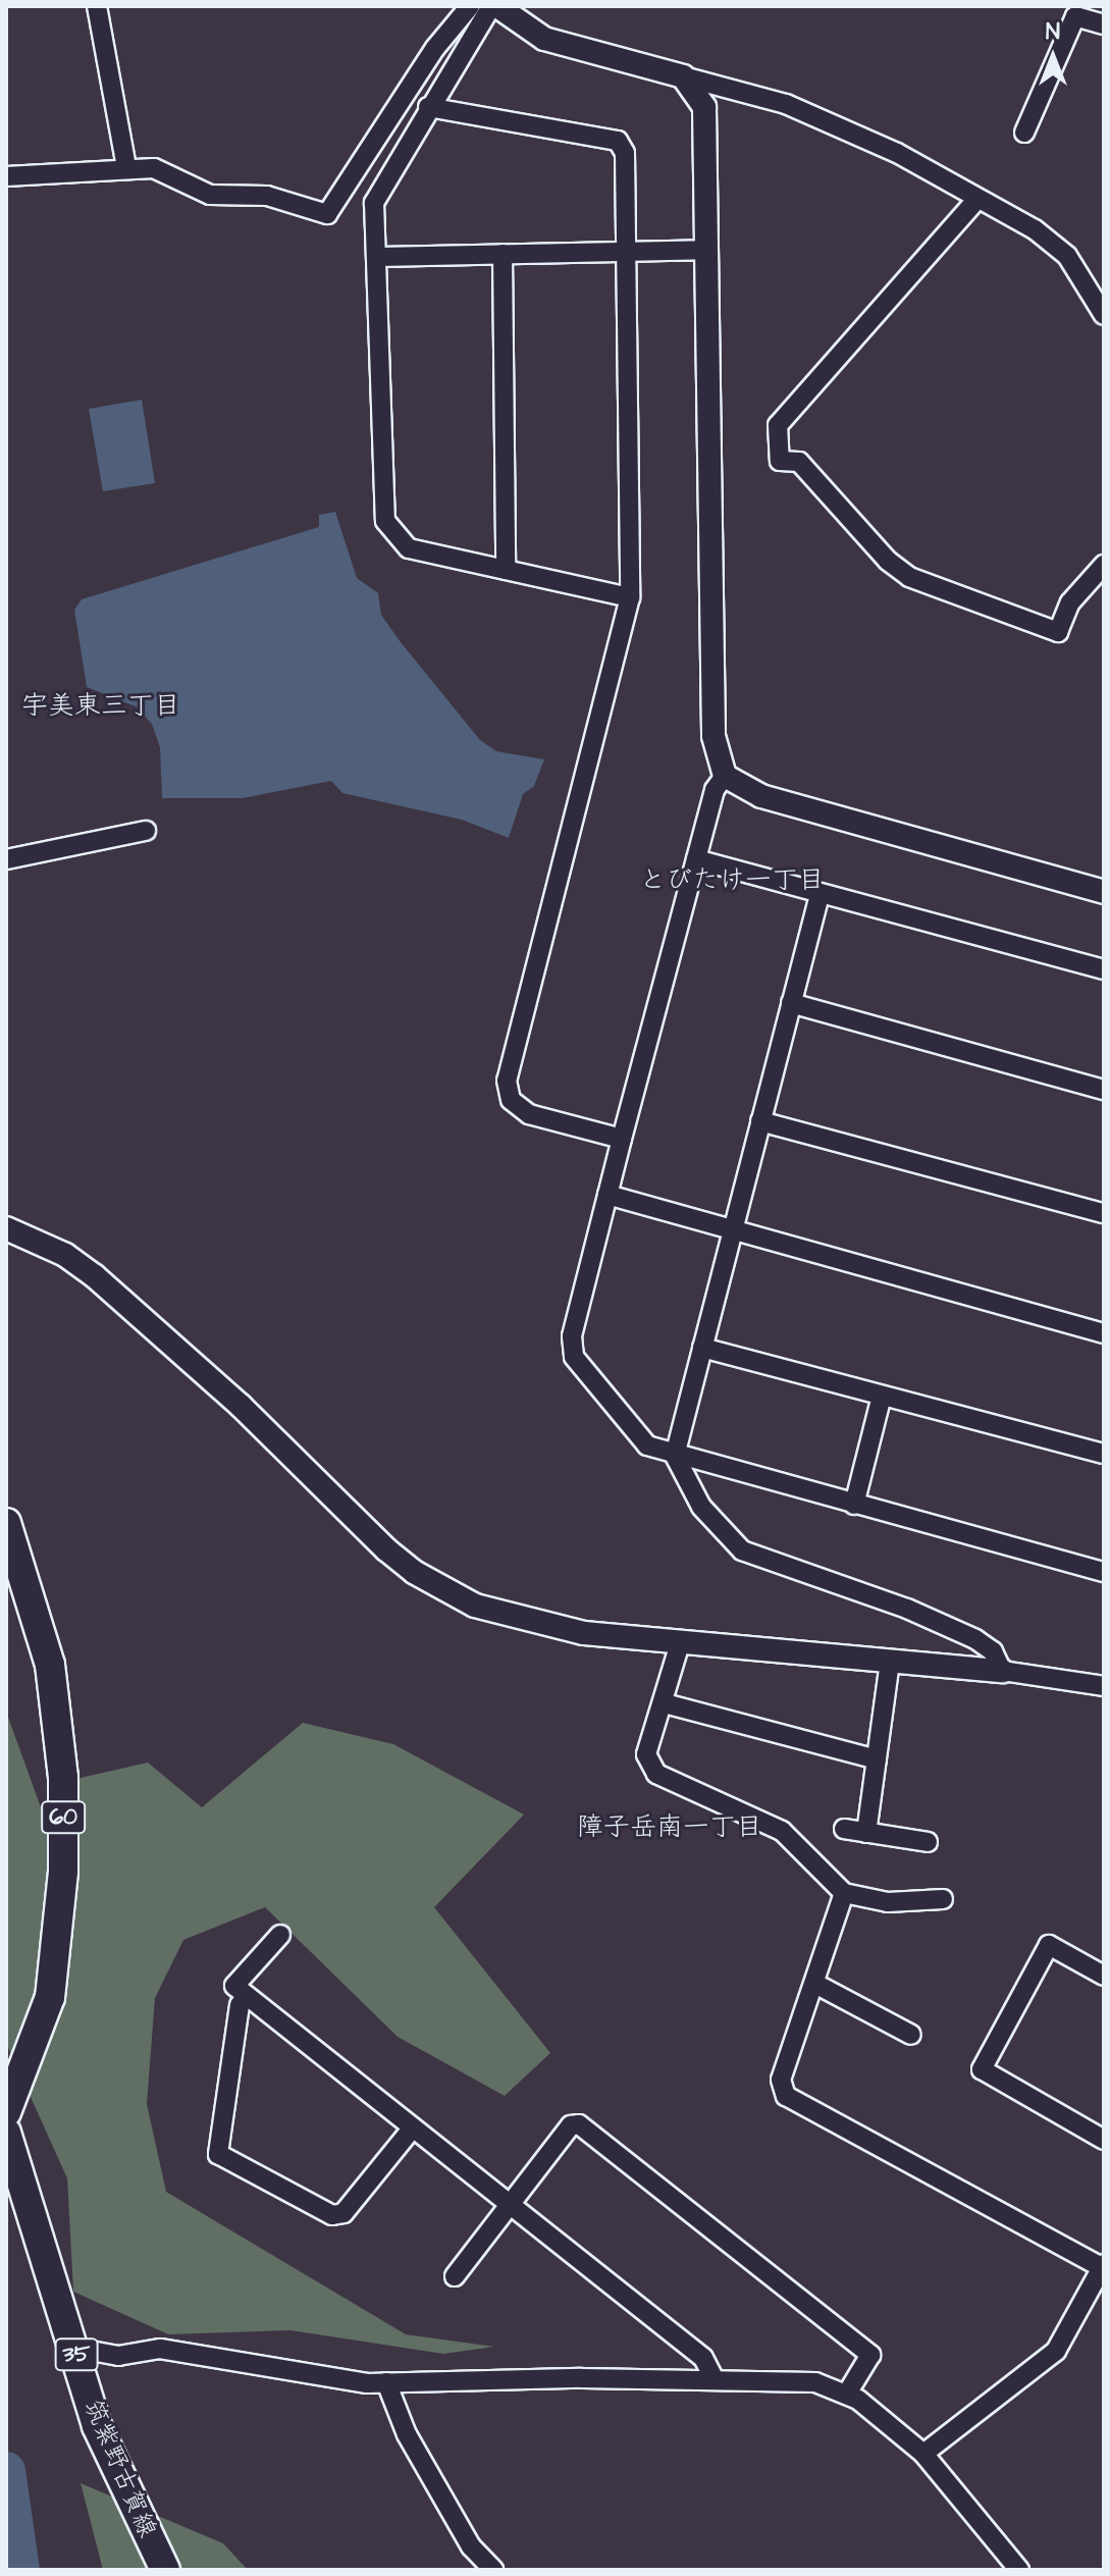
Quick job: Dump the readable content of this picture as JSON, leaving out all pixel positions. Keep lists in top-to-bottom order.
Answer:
{
  "streets": {
    "main road": ["60", "35", "筑紫野古賀線"]
  },
  "districts": ["宇美東三丁目", "とびたけ一丁目", "障子岳南一丁目"],
  "north": "top"
}
